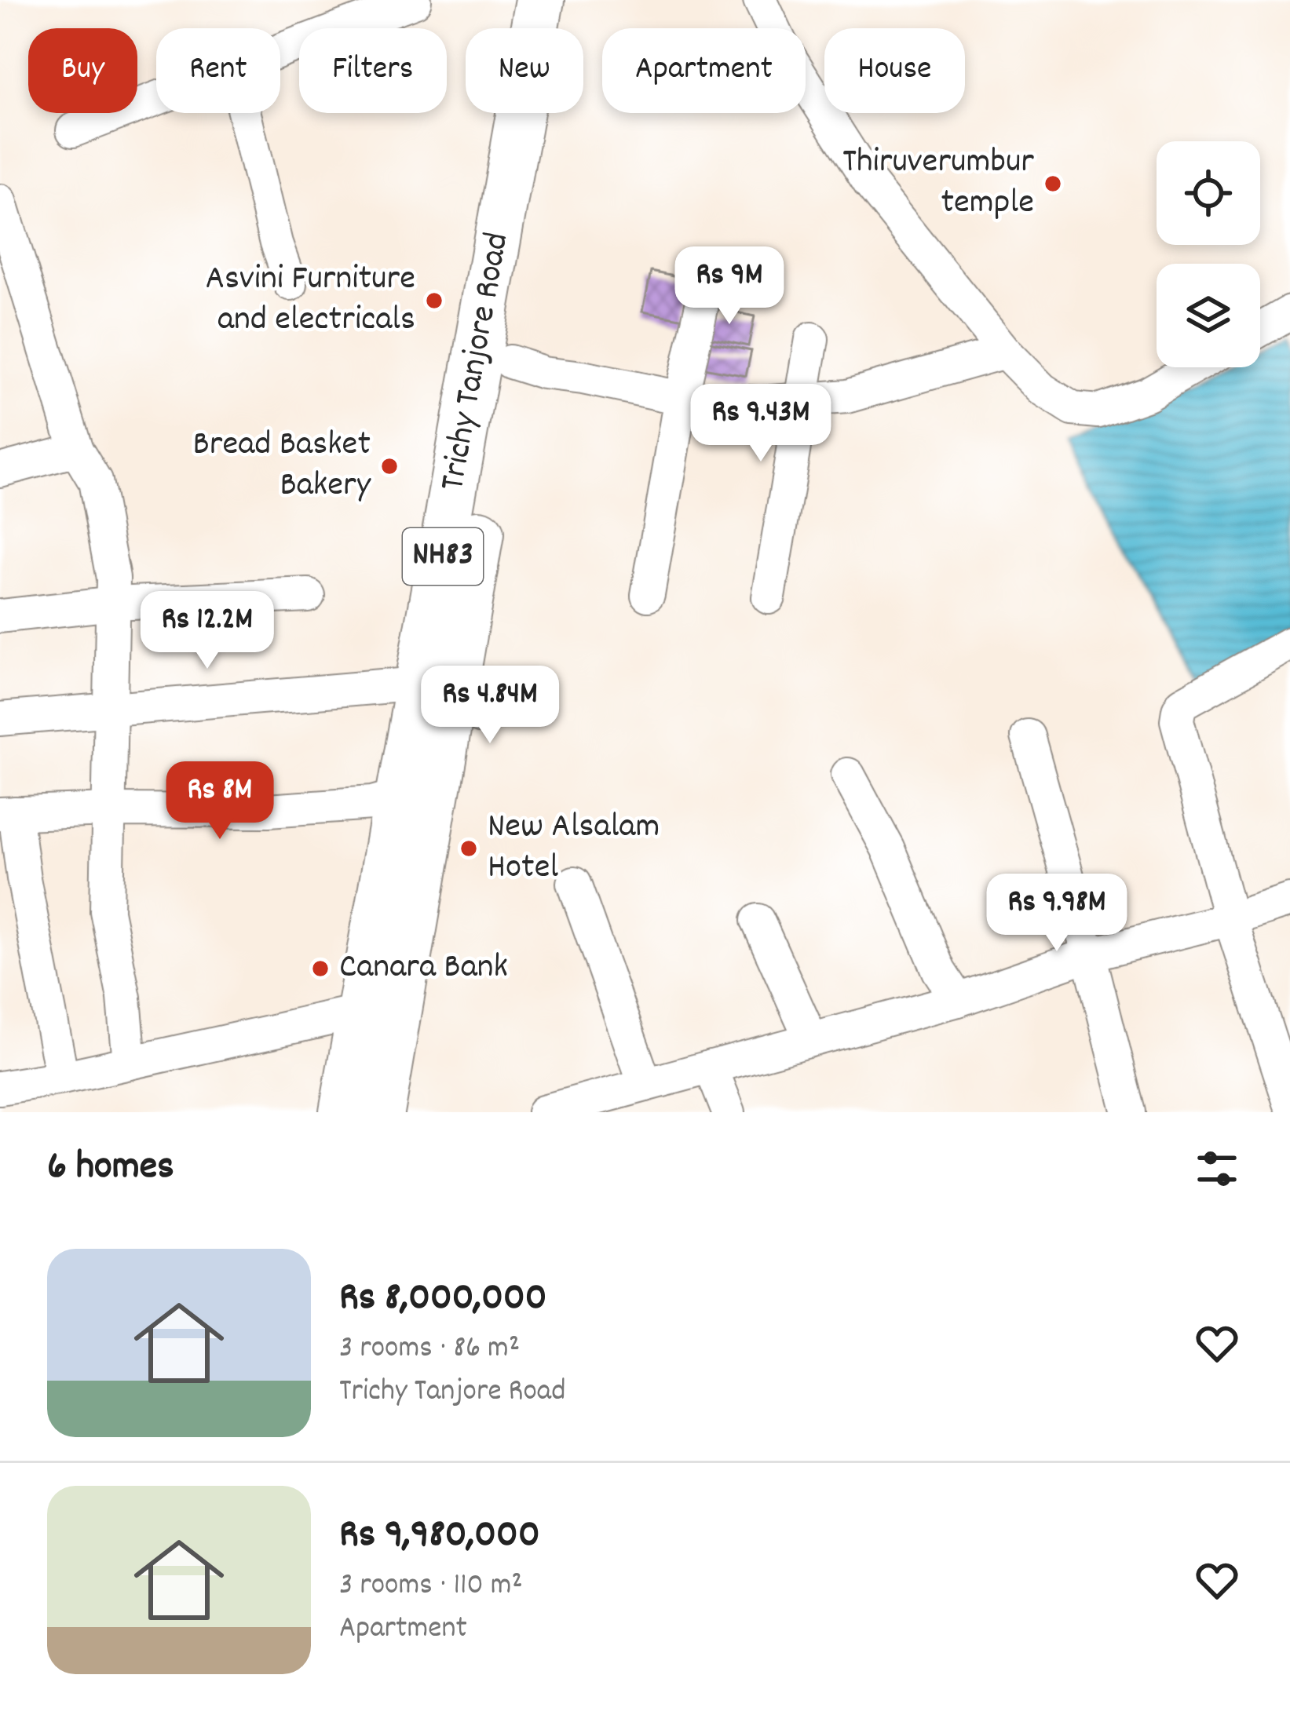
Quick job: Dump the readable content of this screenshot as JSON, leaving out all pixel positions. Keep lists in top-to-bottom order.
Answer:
{
  "streets": {
    "highway": ["Trichy Tanjore Road", "NH83"]
  },
  "places": [
    "Thiruverumbur temple",
    "Asvini Furniture and electricals",
    "Bread Basket Bakery",
    "New Alsalam Hotel",
    "Canara Bank"
  ],
  "page": {
    "chip": [
      "Buy",
      "Rent",
      "Filters",
      "New",
      "Apartment",
      "House"
    ],
    "price": [
      "Rs 9M",
      "Rs 9.43M",
      "Rs 12.2M",
      "Rs 4.84M",
      "Rs 8M",
      "Rs 9.98M"
    ],
    "heading": "6 homes",
    "list": [
      {
        "name": "Rs 8,000,000",
        "note": "3 rooms · 86 m² · Trichy Tanjore Road"
      },
      {
        "name": "Rs 9,980,000",
        "note": "3 rooms · 110 m² · Apartment"
      }
    ]
  }
}
